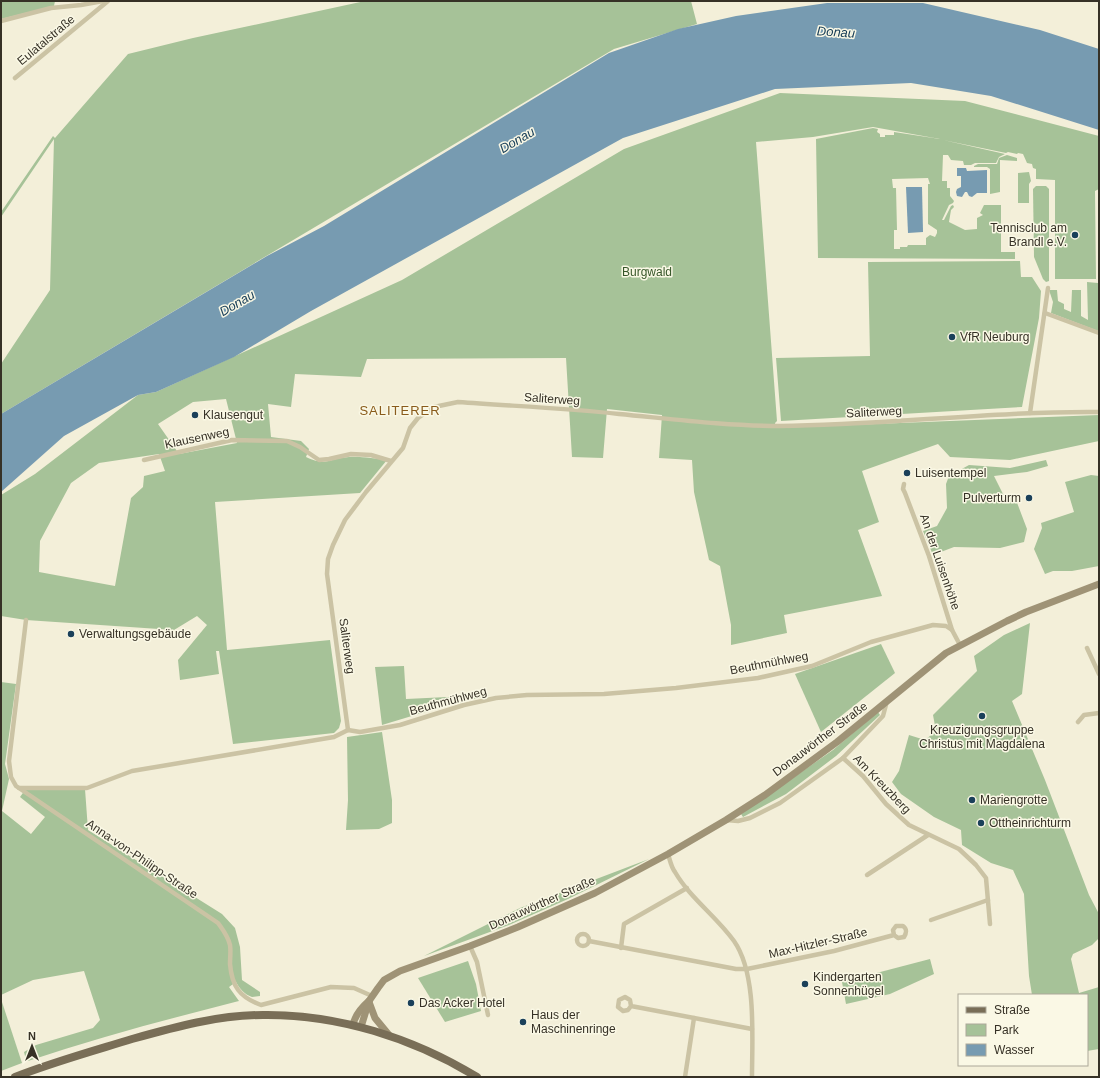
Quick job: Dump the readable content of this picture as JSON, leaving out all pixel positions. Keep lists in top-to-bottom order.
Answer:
{
  "streets": {
    "main road": ["Donauwörther Straße"],
    "street": [
      "Eulatalstraße",
      "Saliterweg",
      "Klausenweg",
      "An der Luisenhöhe",
      "Beuthmühlweg",
      "Am Kreuzberg",
      "Anna-von-Philipp-Straße",
      "Max-Hitzler-Straße"
    ]
  },
  "crossings": [
    ["Saliterweg", "Klausenweg"],
    ["Saliterweg", "Beuthmühlweg"],
    ["An der Luisenhöhe", "Beuthmühlweg"],
    ["An der Luisenhöhe", "Donauwörther Straße"],
    ["Beuthmühlweg", "Anna-von-Philipp-Straße"],
    ["Donauwörther Straße", "Am Kreuzberg"],
    ["Donauwörther Straße", "Anna-von-Philipp-Straße"]
  ],
  "districts": ["SALITERER"],
  "water": ["Donau"],
  "parks": ["Burgwald"],
  "places": [
    "Tennisclub am Brandl e.V.",
    "VfR Neuburg",
    "Klausengut",
    "Luisentempel",
    "Pulverturm",
    "Verwaltungsgebäude",
    "Kreuzigungsgruppe Christus mit Magdalena",
    "Mariengrotte",
    "Ottheinrichturm",
    "Kindergarten Sonnenhügel",
    "Das Acker Hotel",
    "Haus der Maschinenringe"
  ],
  "legend": ["Straße", "Park", "Wasser"],
  "north": "top"
}
